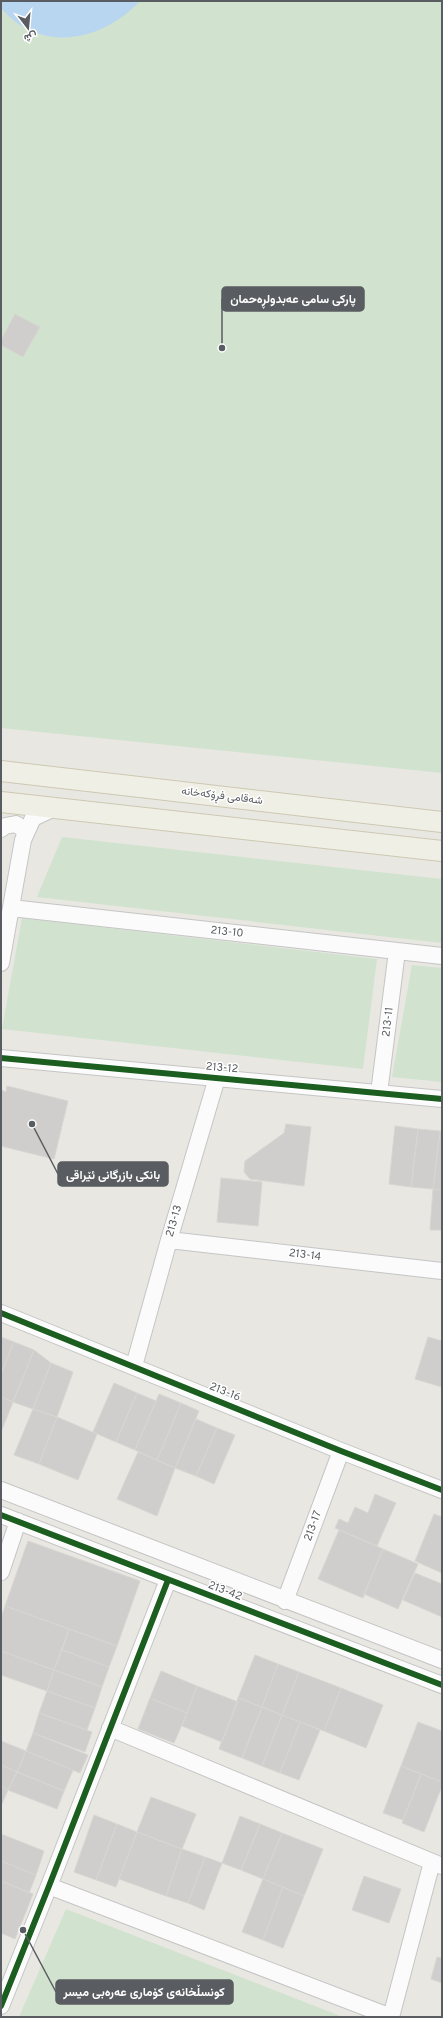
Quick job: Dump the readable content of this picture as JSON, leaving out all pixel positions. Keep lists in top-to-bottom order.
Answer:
{
  "streets": {
    "main road": ["شەقامی فڕۆکەخانە"],
    "street": [
      "213-10",
      "213-11",
      "213-12",
      "213-13",
      "213-14",
      "213-16",
      "213-17",
      "213-42"
    ]
  },
  "crossings": [
    ["213-10", "213-11"],
    ["213-11", "213-12"],
    ["213-12", "213-13"],
    ["213-13", "213-14"],
    ["213-13", "213-16"],
    ["213-16", "213-17"],
    ["213-17", "213-42"]
  ],
  "places": ["پارکی سامی عەبدولڕەحمان", "بانکی بازرگانی ئێراقی", "کونسڵخانەی کۆماری عەرەبی میسر"],
  "north": "bottom"
}
